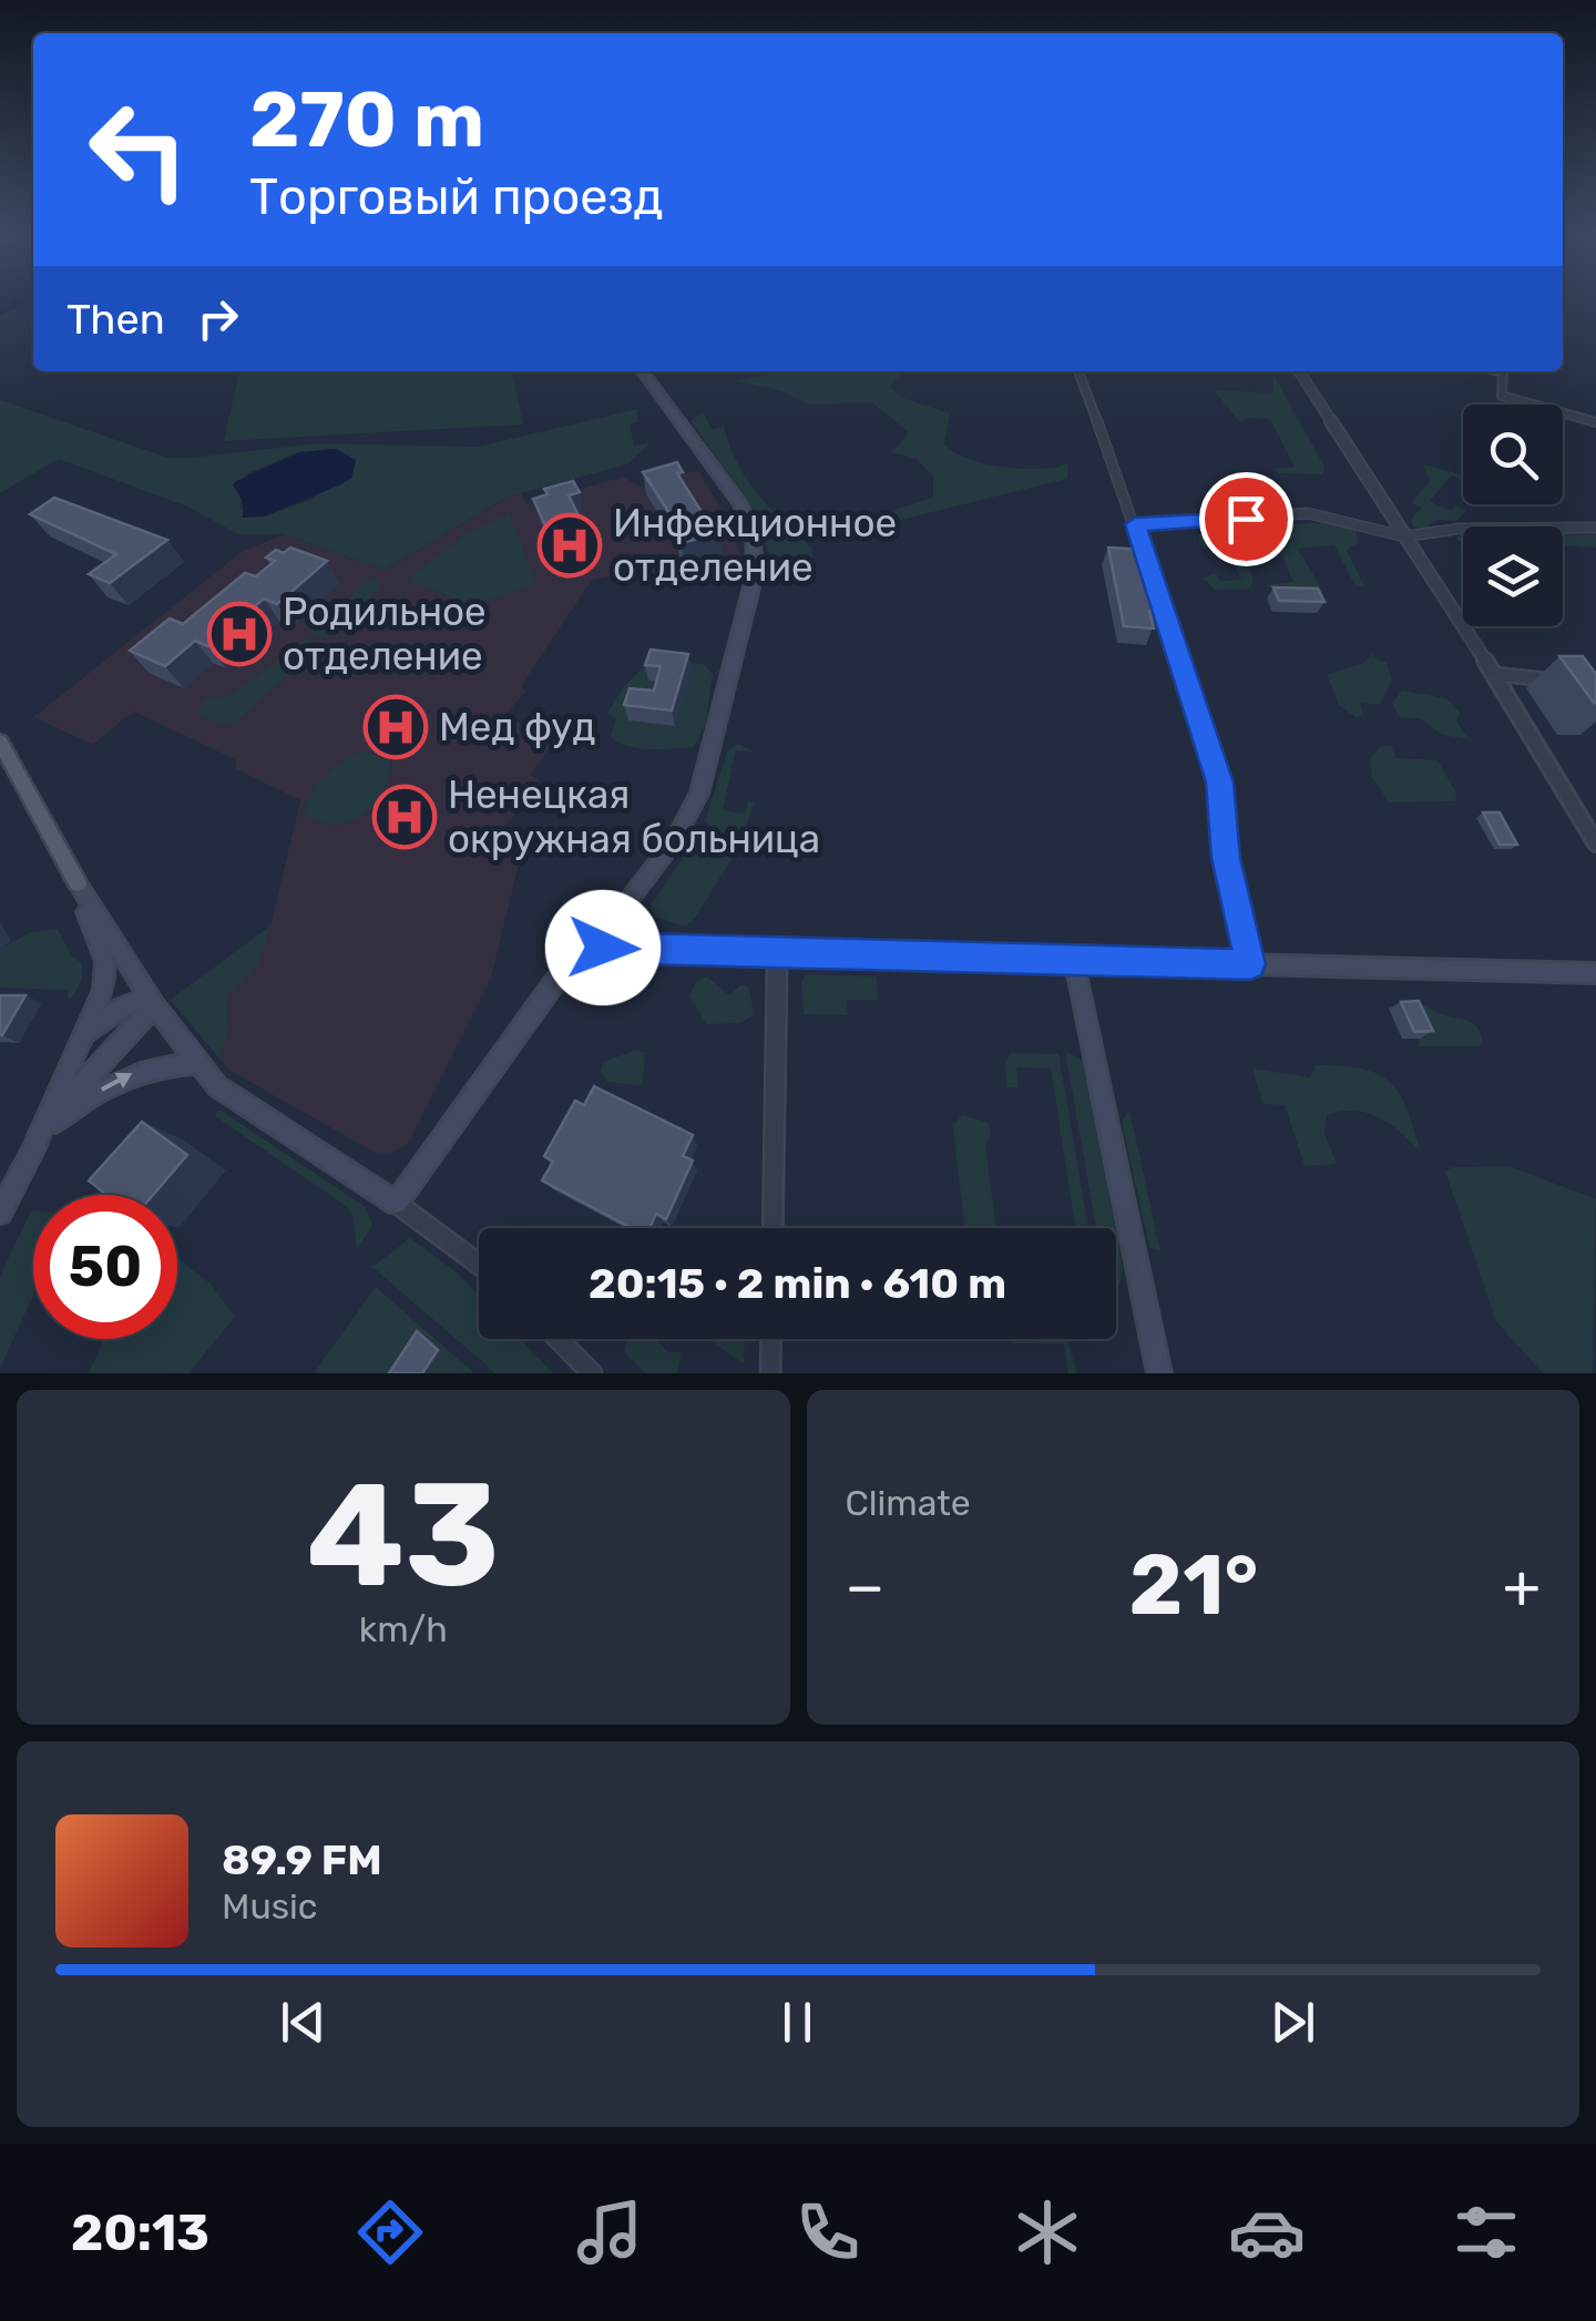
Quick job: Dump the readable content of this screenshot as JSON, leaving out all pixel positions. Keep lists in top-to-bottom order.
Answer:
{
  "places": {
    "hospital": [
      "Инфекционное отделение",
      "Родильное отделение",
      "Мед фуд",
      "Ненецкая окружная больница"
    ]
  },
  "page": {
    "turn": ["270 m", "Торговый проезд"],
    "then": "Then",
    "limit": "50",
    "trip": "20:15 · 2 min · 610 m",
    "tile": [
      ["43", "km/h"],
      "Climate"
    ],
    "heat": ["−", "21°", "+"],
    "song": ["89.9 FM", "Music"],
    "tabs": "20:13"
  }
}
